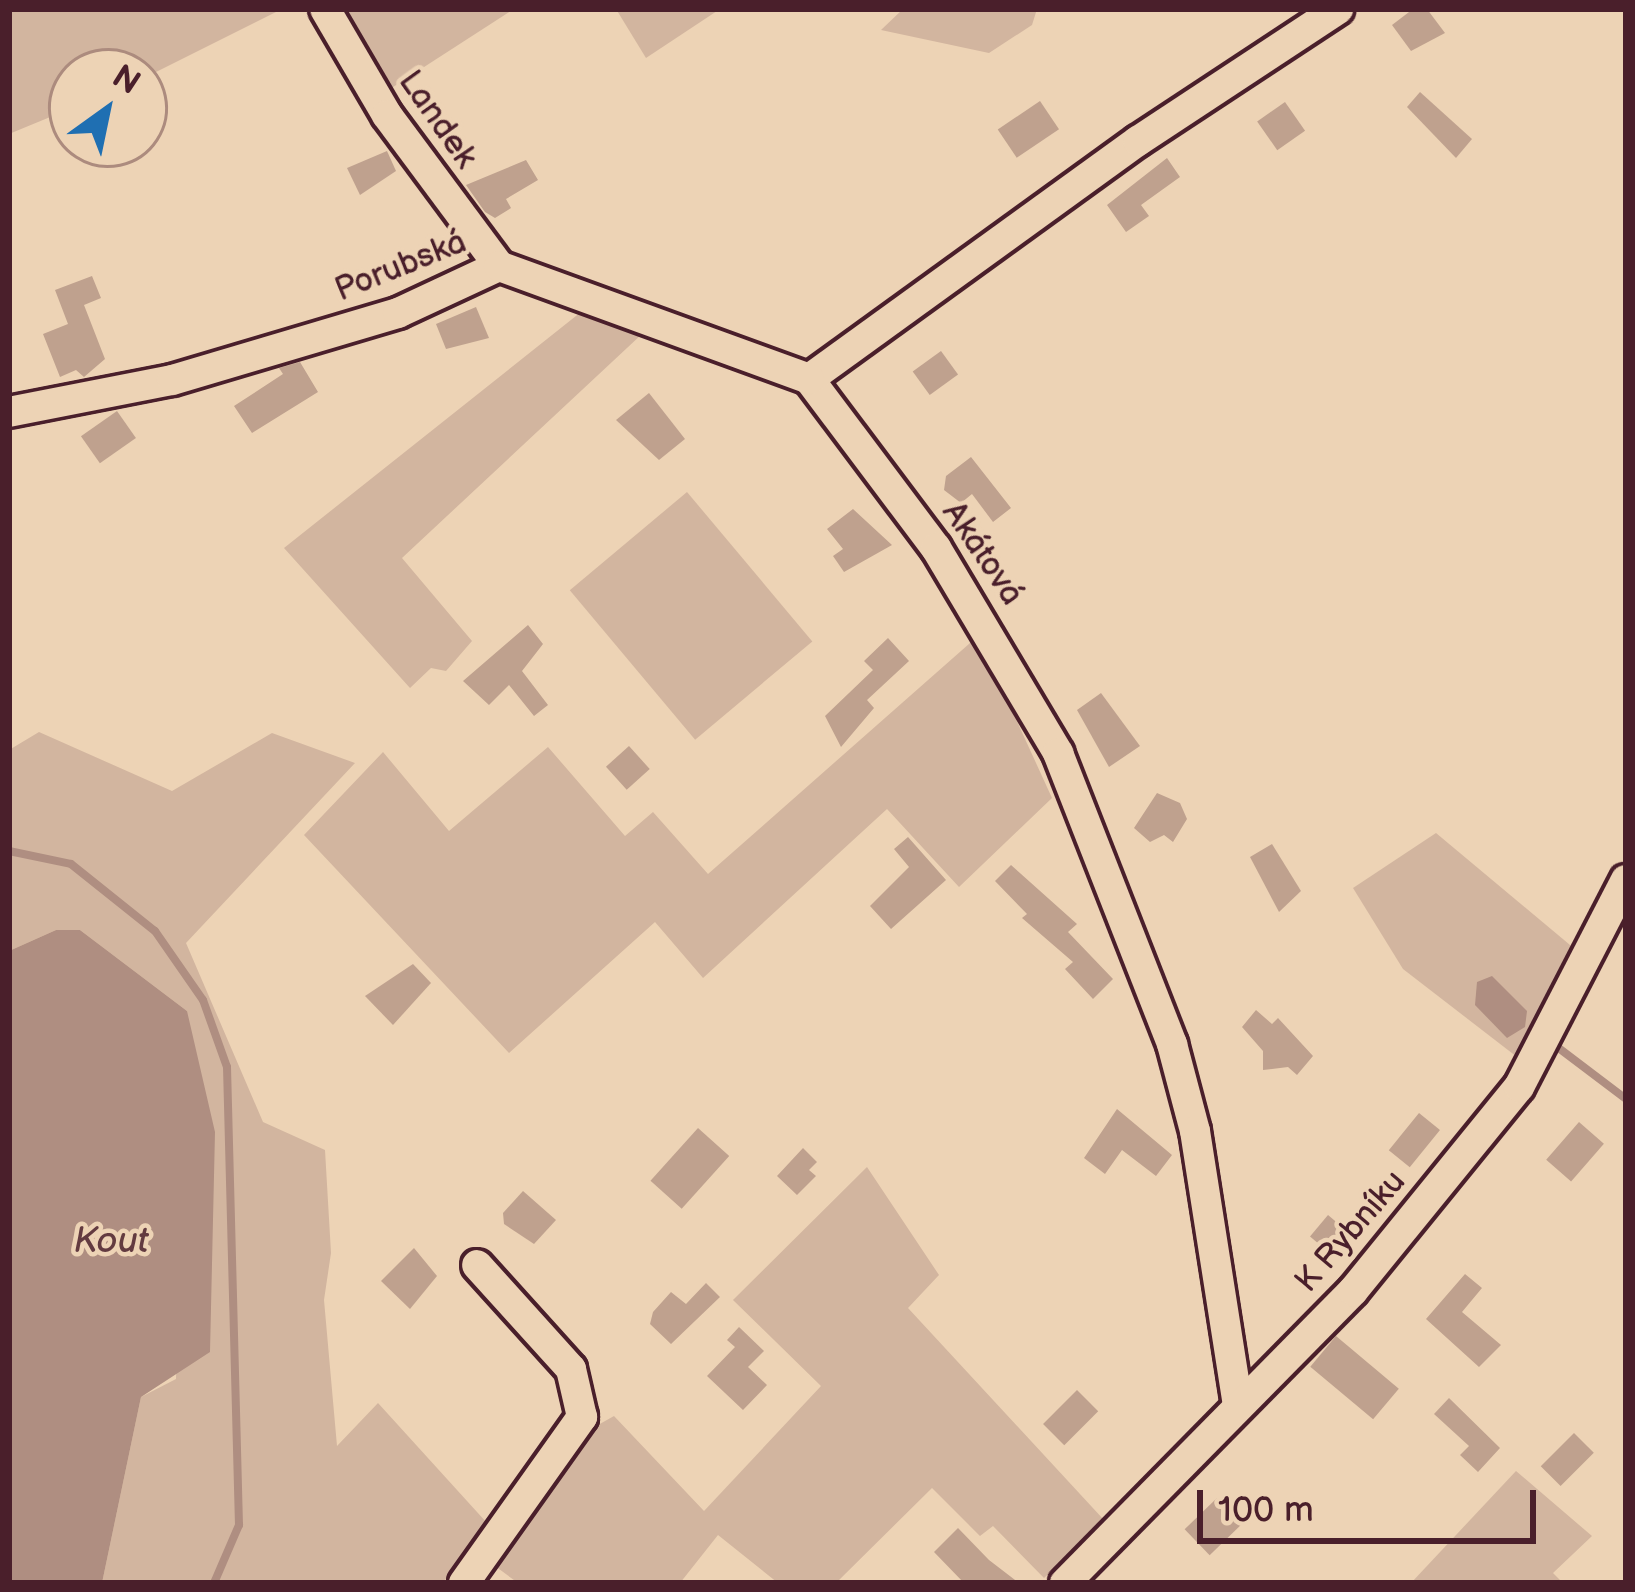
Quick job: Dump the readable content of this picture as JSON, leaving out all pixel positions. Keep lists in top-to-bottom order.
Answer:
{
  "streets": {
    "street": [
      "Landek",
      "Porubská",
      "Akátová",
      "K Rybníku"
    ]
  },
  "crossings": [
    ["Landek", "Porubská"],
    ["Porubská", "Akátová"],
    ["Akátová", "K Rybníku"]
  ],
  "water": ["Kout"],
  "scale_bar": "100 m",
  "north": "top right"
}
